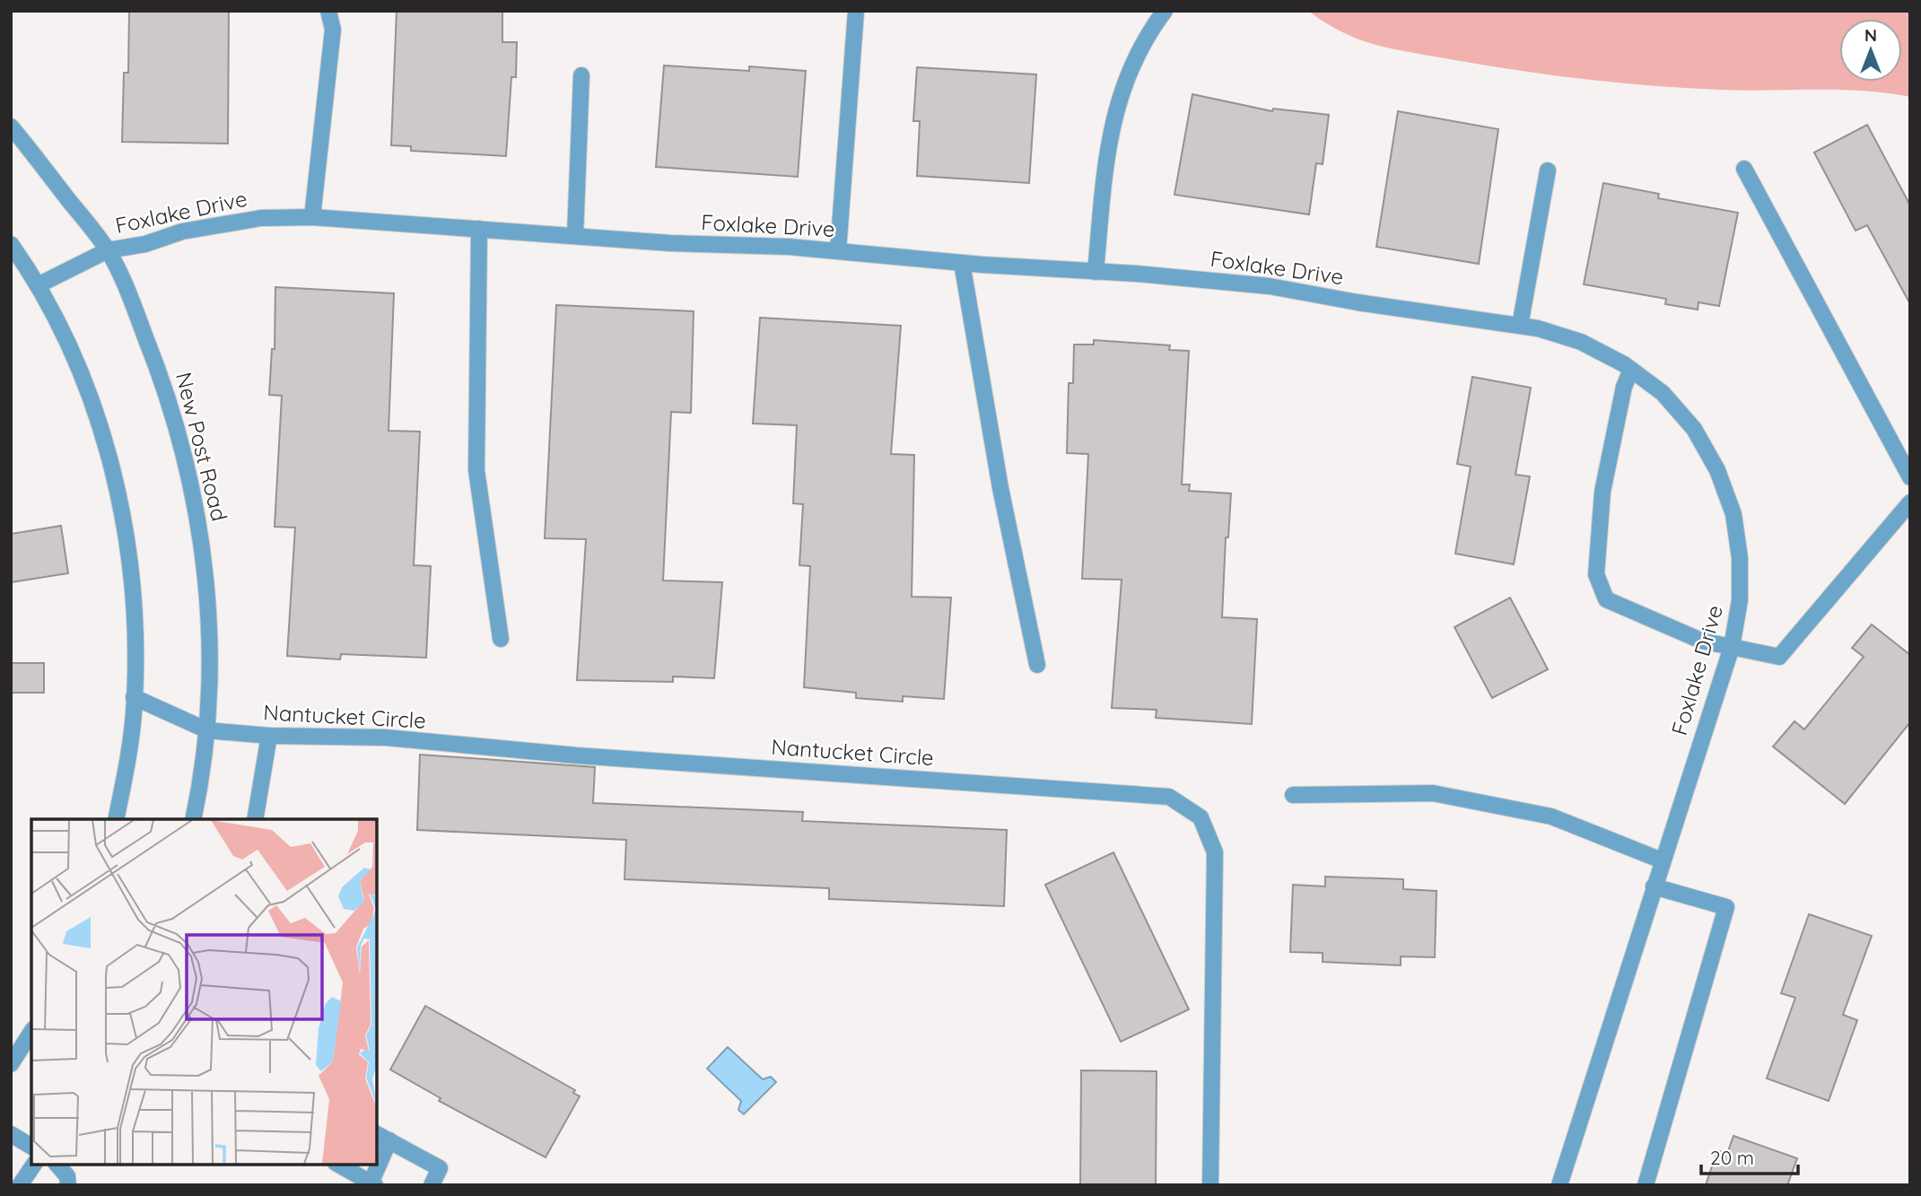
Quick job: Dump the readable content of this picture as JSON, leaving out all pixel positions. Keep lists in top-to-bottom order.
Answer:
{
  "streets": {
    "street": ["Foxlake Drive", "New Post Road", "Nantucket Circle"]
  },
  "crossings": [
    ["Foxlake Drive", "New Post Road"],
    ["New Post Road", "Nantucket Circle"]
  ],
  "scale_bar": "20 m",
  "north": "top"
}
